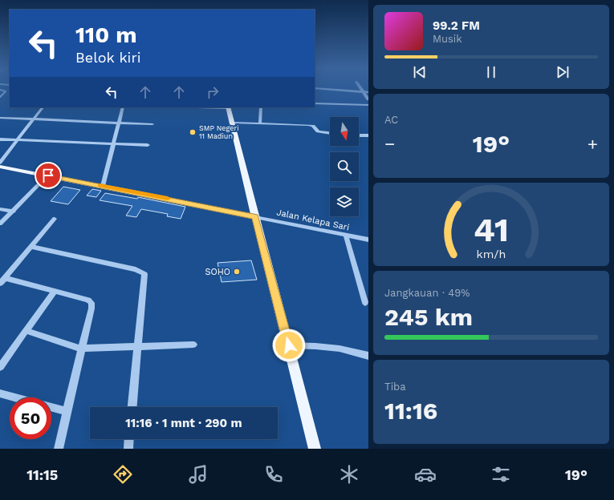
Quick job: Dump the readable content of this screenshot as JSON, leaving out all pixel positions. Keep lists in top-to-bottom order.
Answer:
{
  "streets": {
    "street": ["Jalan Kelapa Sari"]
  },
  "places": ["SMP Negeri 11 Madiun", "SOHO"],
  "north": "bottom",
  "page": {
    "turn": ["110 m", "Belok kiri"],
    "song": ["99.2 FM", "Musik"],
    "tile": [
      "AC",
      ["Jangkauan · 49%", "245 km"],
      ["Tiba", "11:16"]
    ],
    "heat": ["−", "19°", "+"],
    "limit": "50",
    "trip": "11:16 · 1 mnt · 290 m",
    "tabs": ["11:15", "19°"],
    "gauge": ["41", "km/h"]
  }
}
